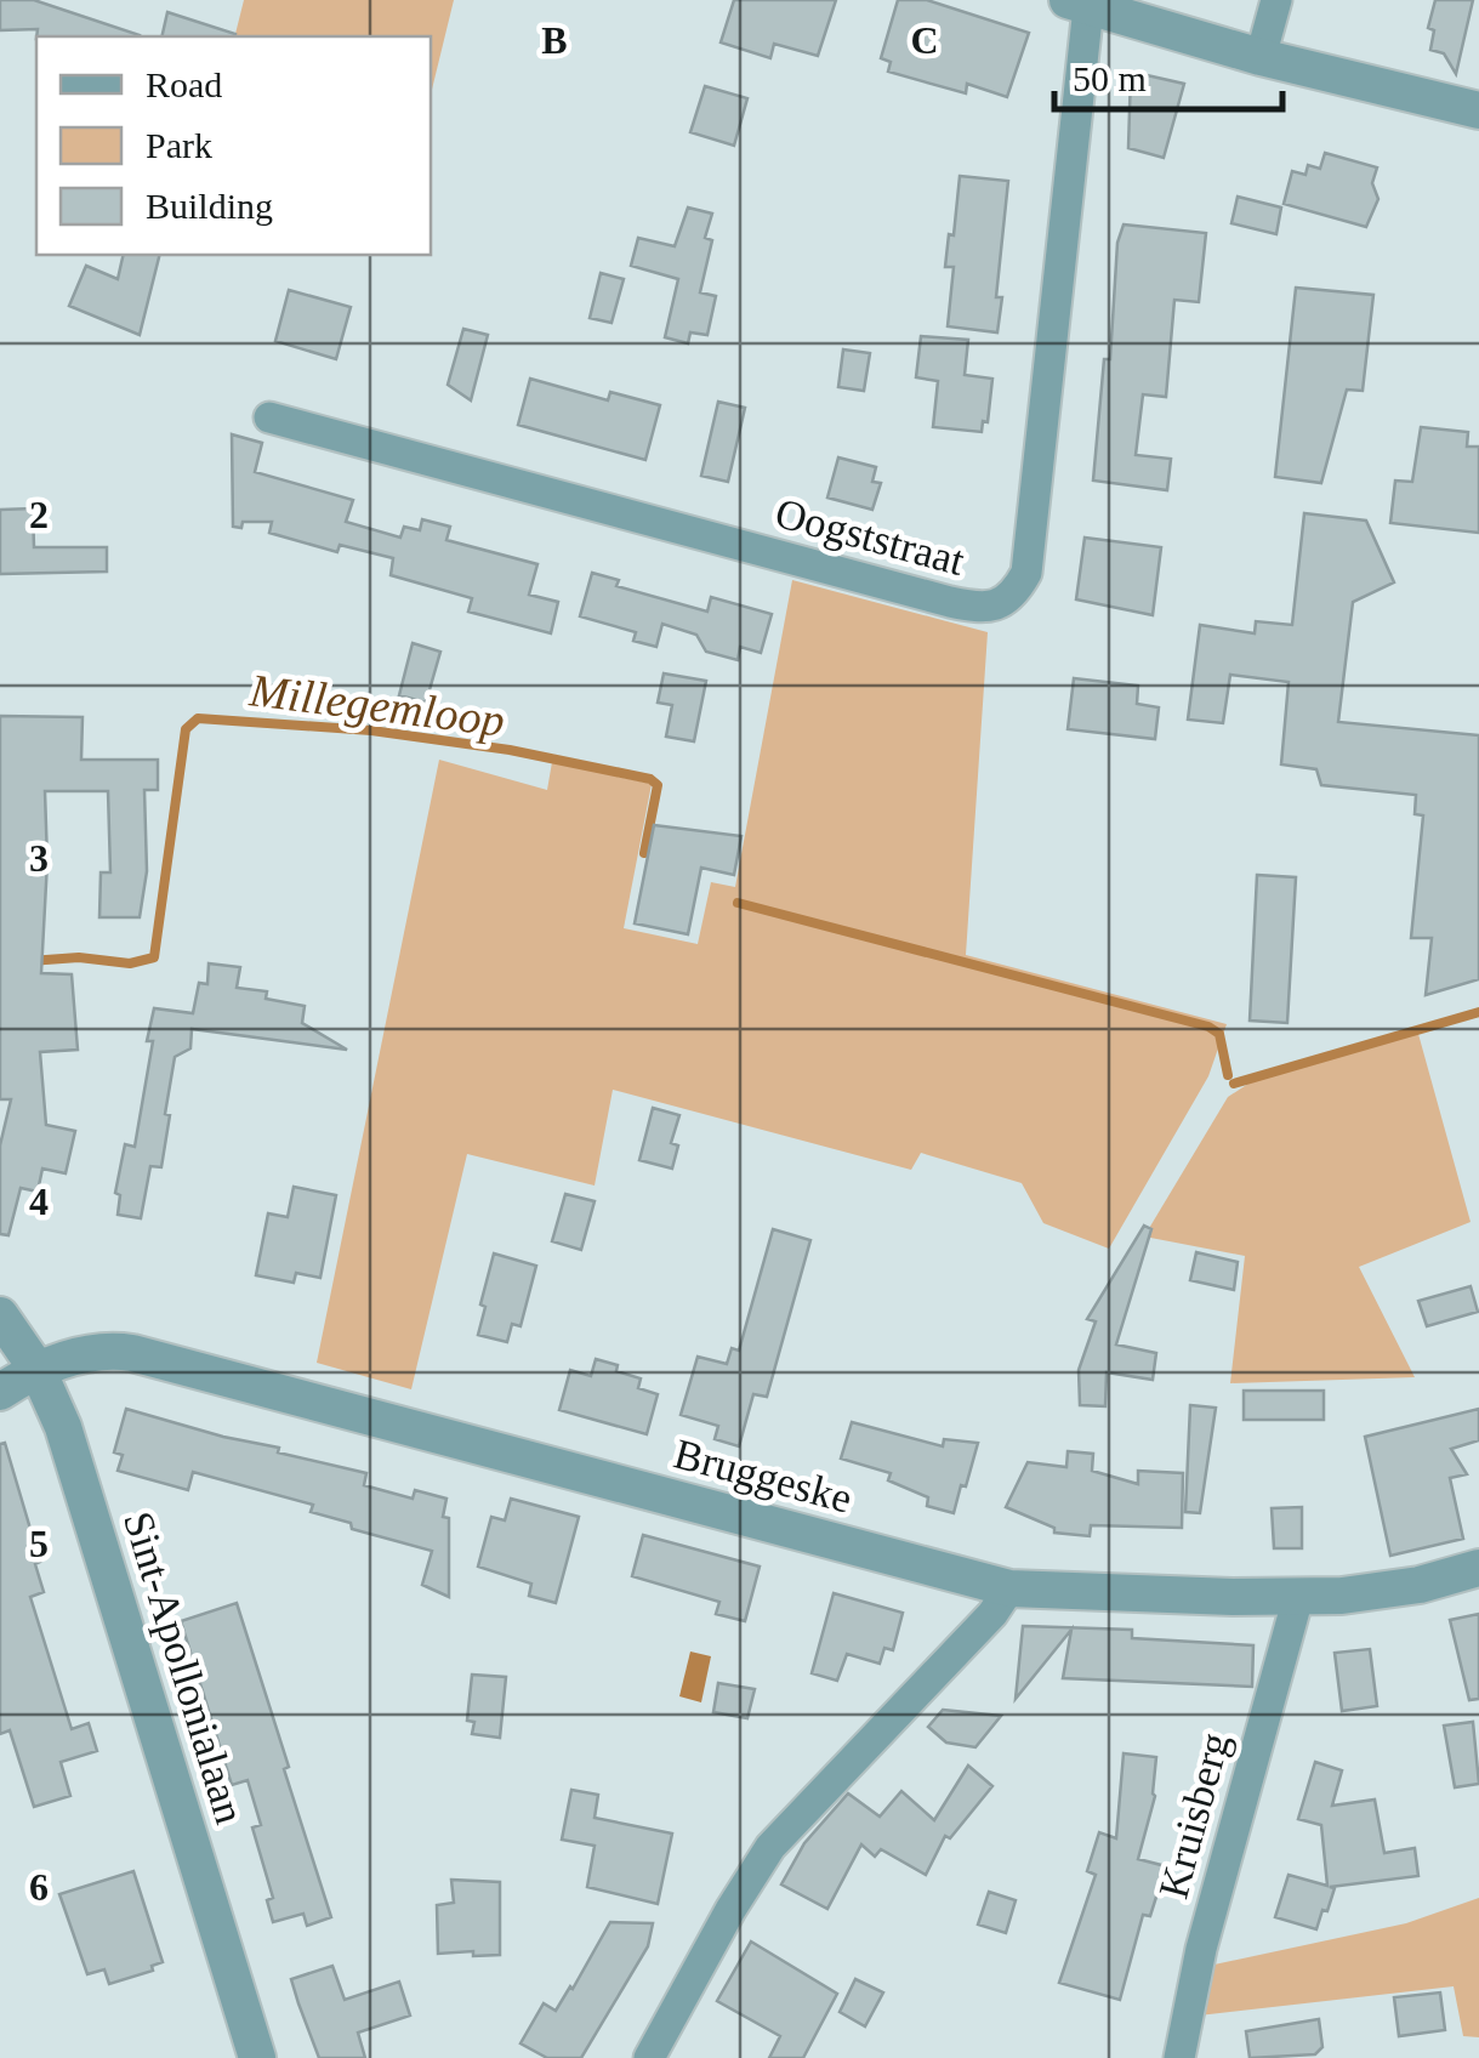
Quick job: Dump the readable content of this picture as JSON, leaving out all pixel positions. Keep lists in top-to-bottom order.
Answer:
{
  "streets": {
    "street": [
      "Oogststraat",
      "Bruggeske",
      "Sint-Apollonialaan",
      "Kruisberg"
    ]
  },
  "crossings": [
    ["Bruggeske", "Sint-Apollonialaan"],
    ["Bruggeske", "Kruisberg"]
  ],
  "water": ["Millegemloop"],
  "legend": ["Road", "Park", "Building"],
  "scale_bar": "50 m",
  "grid": {
    "columns": ["B", "C"],
    "rows": [
      "2",
      "3",
      "4",
      "5",
      "6"
    ]
  }
}
